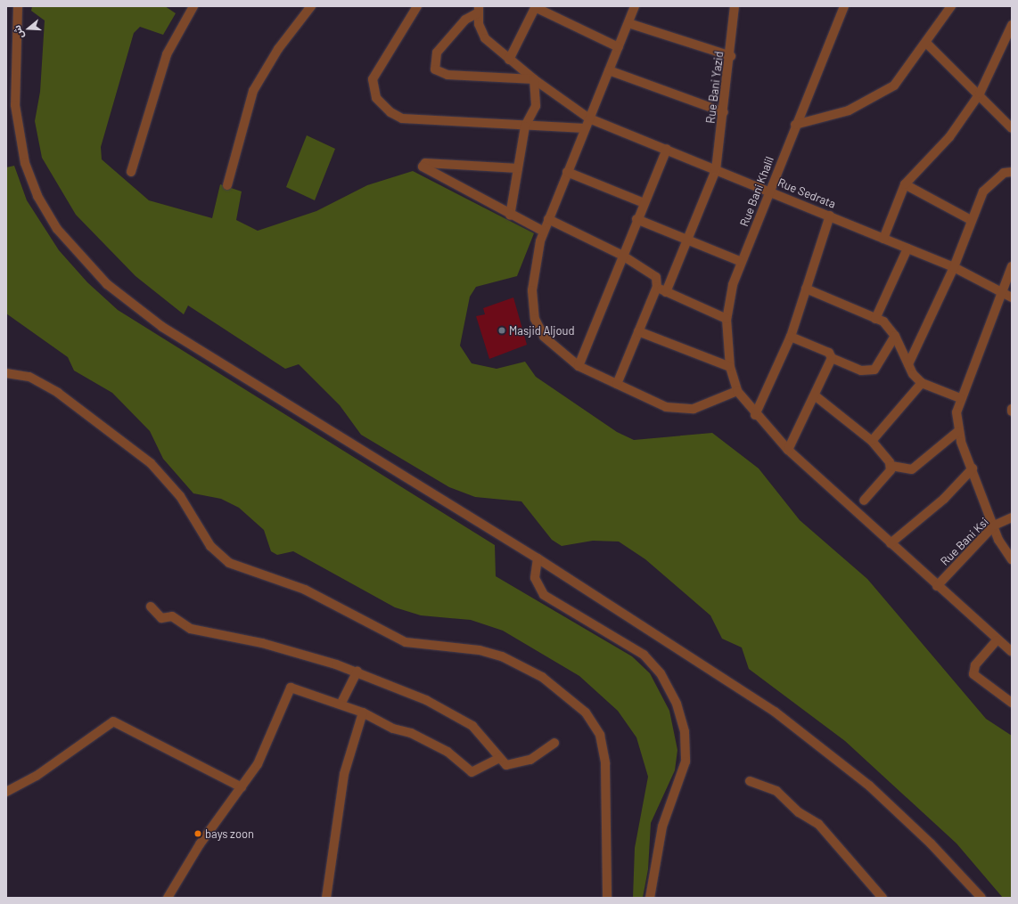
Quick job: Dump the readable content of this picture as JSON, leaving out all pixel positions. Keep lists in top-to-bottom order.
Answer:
{
  "streets": {
    "street": [
      "Rue Bani Yazid",
      "Rue Bani Khalil",
      "Rue Sedrata",
      "Rue Bani Ksi"
    ]
  },
  "crossings": [
    ["Rue Bani Yazid", "Rue Sedrata"],
    ["Rue Bani Khalil", "Rue Sedrata"]
  ],
  "places": ["Masjid Aljoud", "bays zoon"],
  "north": "left"
}
